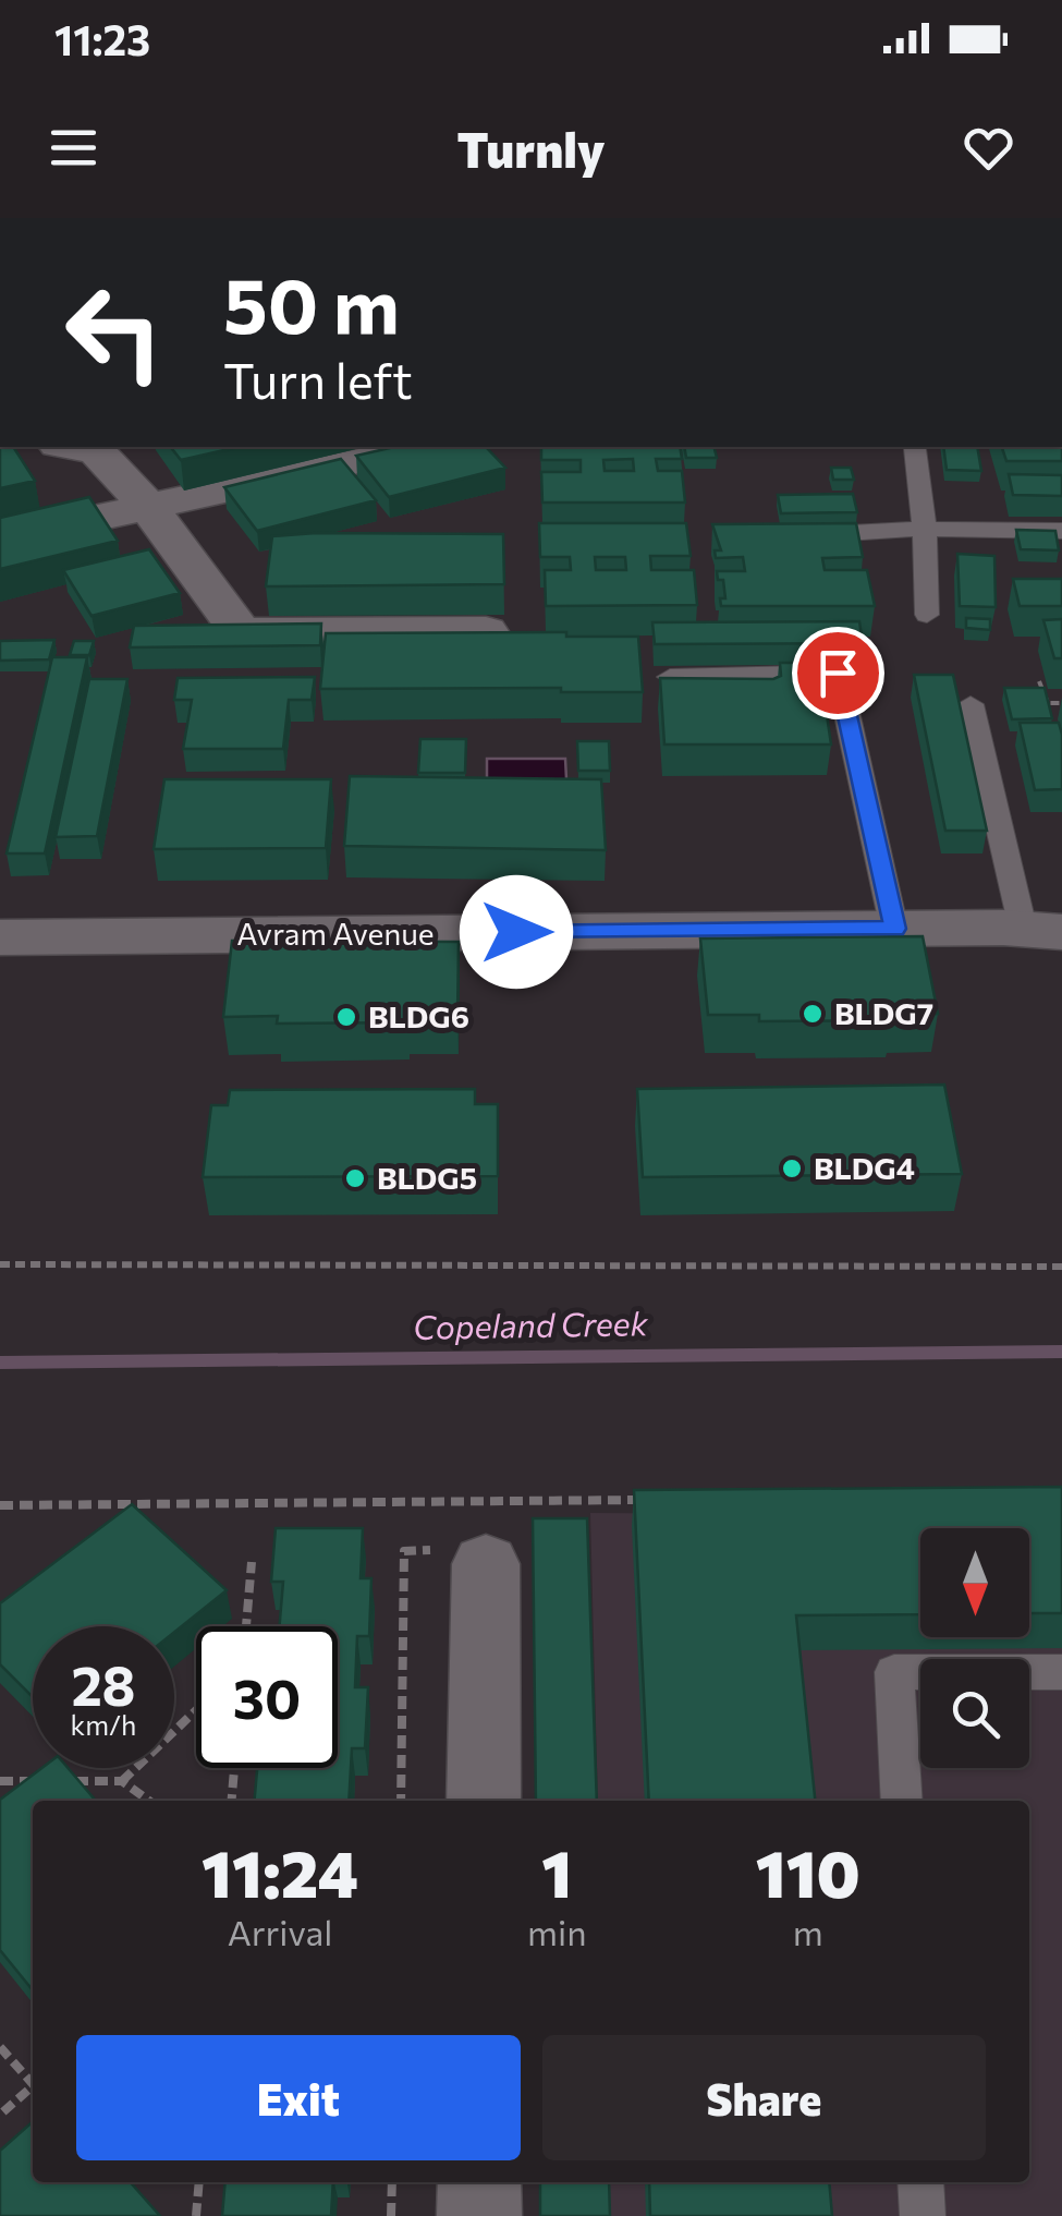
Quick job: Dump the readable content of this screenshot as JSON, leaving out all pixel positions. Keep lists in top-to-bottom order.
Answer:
{
  "streets": {
    "street": ["Avram Avenue"]
  },
  "water": ["Copeland Creek"],
  "places": [
    "BLDG7",
    "BLDG6",
    "BLDG4",
    "BLDG5"
  ],
  "north": "bottom",
  "page": {
    "status": "11:23",
    "header": "Turnly",
    "turn": ["50 m", "Turn left"],
    "speed": "28 km/h",
    "limit": "30",
    "eta": [
      "11:24",
      "Arrival",
      "1",
      "min",
      "110",
      "m"
    ],
    "buttons": ["Exit", "Share"]
  }
}
